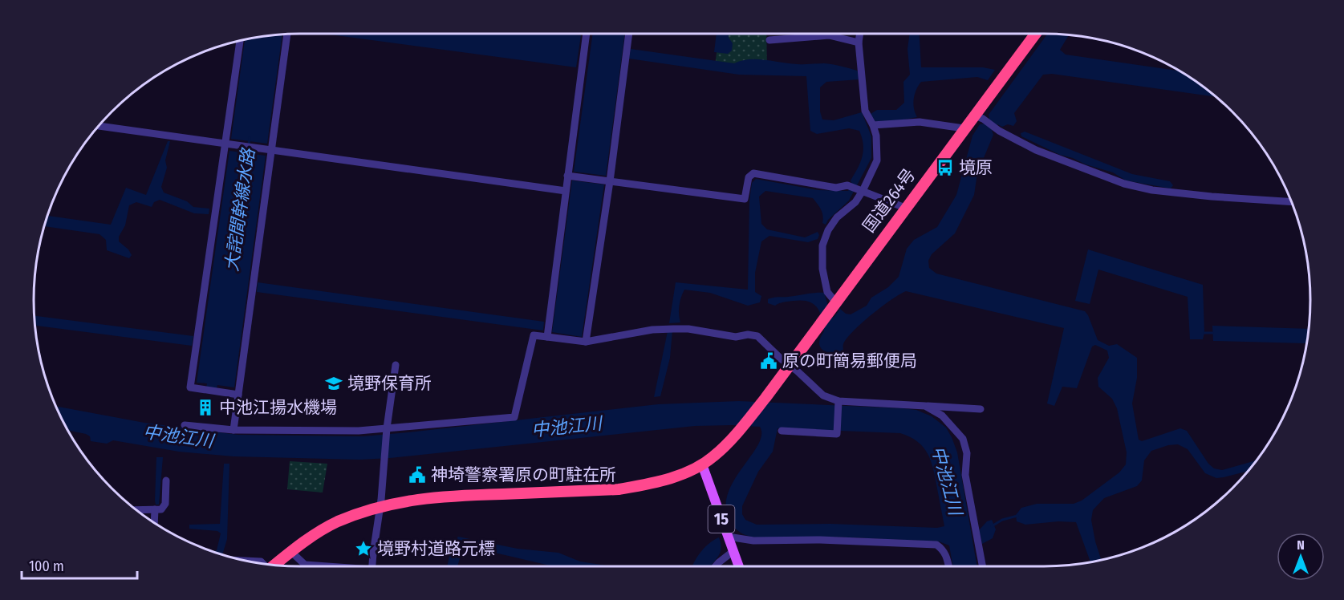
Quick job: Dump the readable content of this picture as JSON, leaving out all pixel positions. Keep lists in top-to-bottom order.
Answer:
{
  "streets": {
    "highway": ["国道264号"],
    "main road": ["15"]
  },
  "crossings": [
    ["国道264号", "15"]
  ],
  "water": ["大詫間幹線水路", "中池江川"],
  "places": {
    "bus stop": ["境原"],
    "public building": ["原の町簡易郵便局", "神埼警察署原の町駐在所"],
    "school or university": ["境野保育所"],
    "building": ["中池江揚水機場"],
    "place": ["境野村道路元標"]
  },
  "scale_bar": "100 m",
  "north": "top"
}
